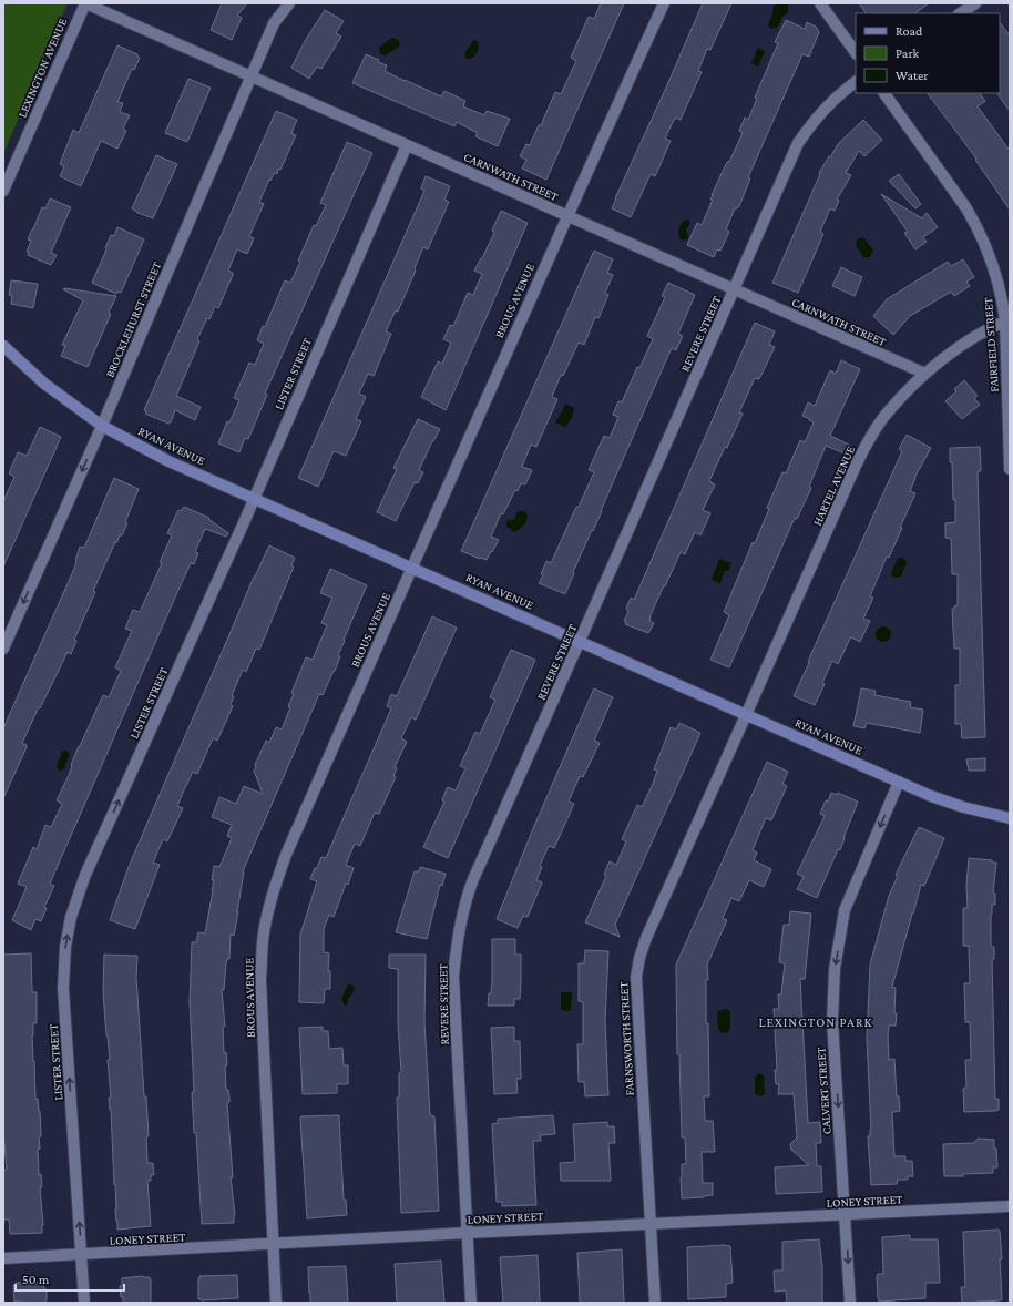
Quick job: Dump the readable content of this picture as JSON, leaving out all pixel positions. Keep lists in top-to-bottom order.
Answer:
{
  "streets": {
    "street": [
      "LEXINGTON AVENUE",
      "CARNWATH STREET",
      "BROUS AVENUE",
      "BROCKLEHURST STREET",
      "REVERE STREET",
      "FAIRFIELD STREET",
      "LISTER STREET",
      "RYAN AVENUE",
      "HARTEL AVENUE",
      "FARNSWORTH STREET",
      "CALVERT STREET",
      "LONEY STREET"
    ]
  },
  "crossings": [
    ["LEXINGTON AVENUE", "CARNWATH STREET"],
    ["CARNWATH STREET", "BROUS AVENUE"],
    ["CARNWATH STREET", "BROCKLEHURST STREET"],
    ["CARNWATH STREET", "REVERE STREET"],
    ["CARNWATH STREET", "LISTER STREET"],
    ["CARNWATH STREET", "HARTEL AVENUE"],
    ["BROUS AVENUE", "RYAN AVENUE"],
    ["BROUS AVENUE", "LONEY STREET"],
    ["BROCKLEHURST STREET", "RYAN AVENUE"],
    ["REVERE STREET", "RYAN AVENUE"],
    ["REVERE STREET", "LONEY STREET"],
    ["FAIRFIELD STREET", "HARTEL AVENUE"],
    ["LISTER STREET", "RYAN AVENUE"],
    ["LISTER STREET", "LONEY STREET"],
    ["RYAN AVENUE", "HARTEL AVENUE"],
    ["RYAN AVENUE", "FARNSWORTH STREET"],
    ["RYAN AVENUE", "CALVERT STREET"],
    ["HARTEL AVENUE", "FARNSWORTH STREET"],
    ["FARNSWORTH STREET", "LONEY STREET"],
    ["CALVERT STREET", "LONEY STREET"]
  ],
  "one_way": ["LISTER STREET", "CALVERT STREET"],
  "districts": ["LEXINGTON PARK"],
  "legend": ["Road", "Park", "Water"],
  "scale_bar": "50 m"
}
